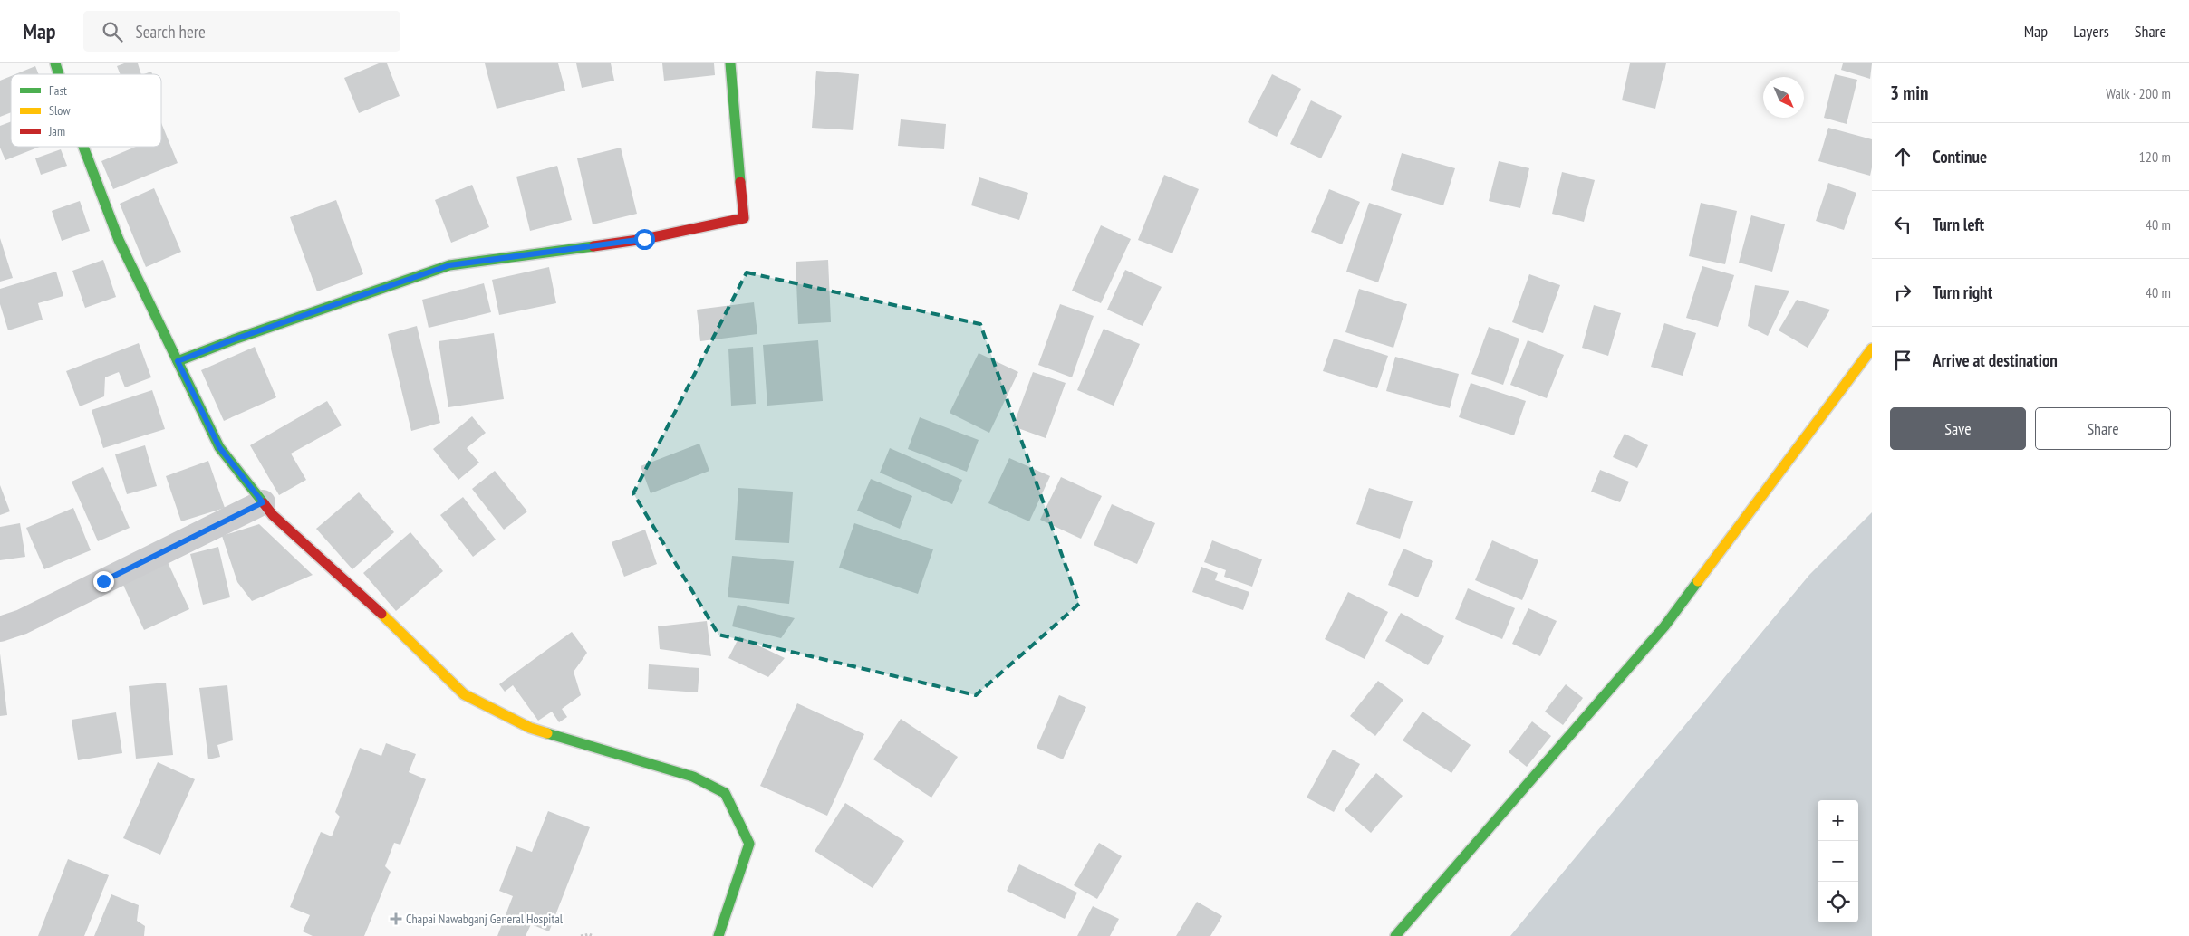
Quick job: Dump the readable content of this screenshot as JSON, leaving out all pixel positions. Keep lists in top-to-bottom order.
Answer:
{
  "places": {
    "health": ["Chapai Nawabganj General Hospital"]
  },
  "legend": ["Fast", "Slow", "Jam"],
  "north": "bottom right",
  "page": {
    "header": "Map",
    "search": "Search here",
    "nav": ["Map", "Layers", "Share"],
    "heading": ["3 min", "Walk · 200 m"],
    "list": [
      ["Continue", "120 m"],
      ["Turn left", "40 m"],
      ["Turn right", "40 m"],
      "Arrive at destination"
    ],
    "buttons": ["Save", "Share"],
    "map_buttons": ["+", "−"]
  }
}
